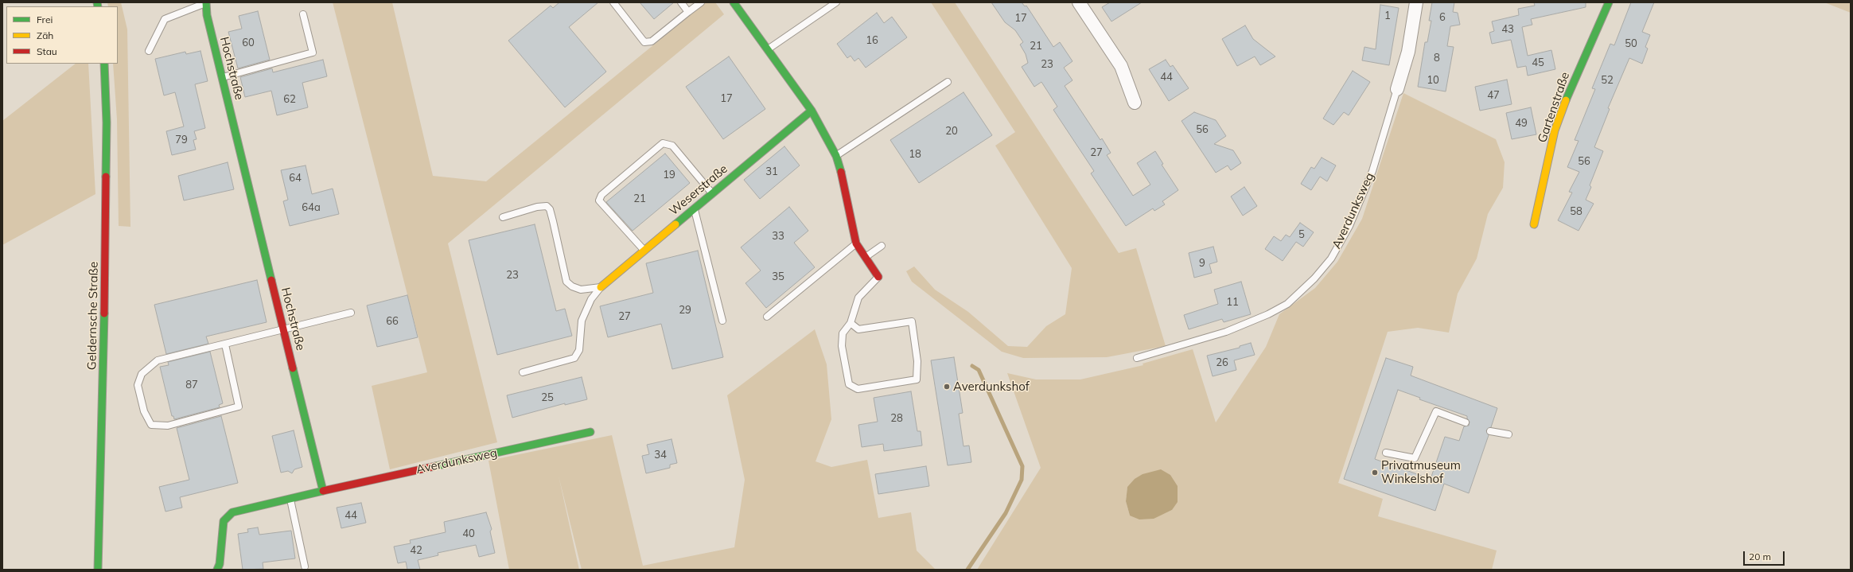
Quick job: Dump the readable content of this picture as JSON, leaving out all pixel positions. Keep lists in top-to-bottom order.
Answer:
{
  "streets": {
    "street": [
      "Hochstraße",
      "Gartenstraße",
      "Weserstraße",
      "Averdunksweg",
      "Geldernsche Straße"
    ]
  },
  "crossings": [
    ["Hochstraße", "Averdunksweg"]
  ],
  "places": ["Averdunkshof", "Privatmuseum Winkelshof"],
  "house_numbers": [
    "1",
    "6",
    "17",
    "43",
    "16",
    "60",
    "50",
    "21",
    "8",
    "45",
    "23",
    "44",
    "10",
    "52",
    "47",
    "17",
    "62",
    "49",
    "56",
    "20",
    "79",
    "27",
    "18",
    "56",
    "31",
    "19",
    "64",
    "21",
    "64a",
    "58",
    "5",
    "33",
    "9",
    "23",
    "35",
    "11",
    "29",
    "27",
    "66",
    "26",
    "87",
    "25",
    "28",
    "34",
    "44",
    "40",
    "42"
  ],
  "legend": ["Frei", "Zäh", "Stau"],
  "scale_bar": "20 m"
}
